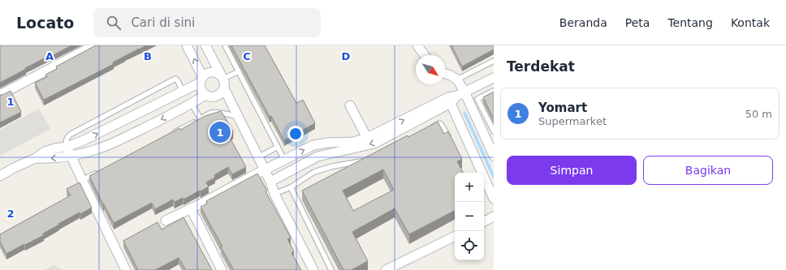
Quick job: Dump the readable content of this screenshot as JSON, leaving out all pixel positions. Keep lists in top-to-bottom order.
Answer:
{
  "north": "bottom right",
  "page": {
    "header": "Locato",
    "search": "Cari di sini",
    "nav": [
      "Beranda",
      "Peta",
      "Tentang",
      "Kontak"
    ],
    "heading": "Terdekat",
    "list": [
      {
        "mark": "1",
        "name": "Yomart",
        "note": "Supermarket",
        "value": "50 m"
      }
    ],
    "pins": "1",
    "buttons": ["Simpan", "Bagikan"],
    "map_buttons": ["+", "−"]
  },
  "grid": {
    "columns": [
      "A",
      "B",
      "C",
      "D"
    ],
    "rows": ["1", "2"]
  }
}
